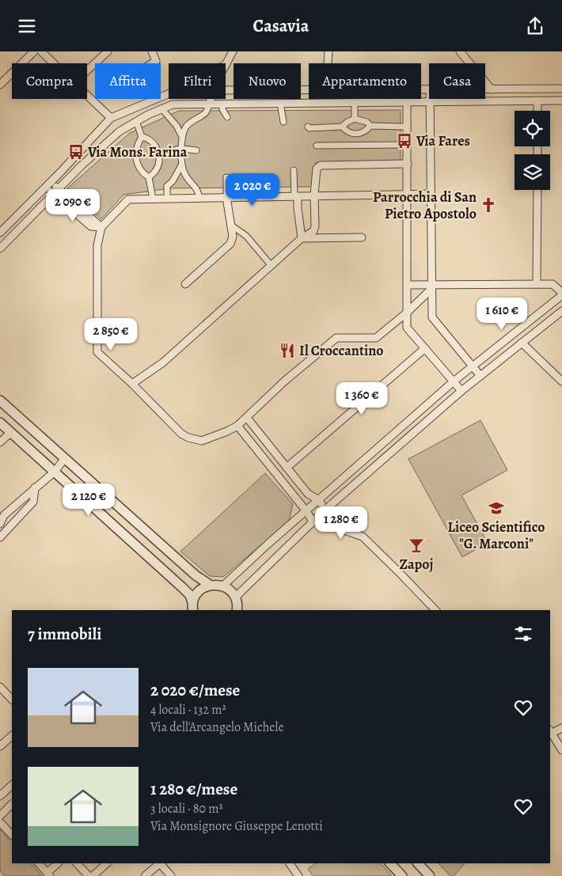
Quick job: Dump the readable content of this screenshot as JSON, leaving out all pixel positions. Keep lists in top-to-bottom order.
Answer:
{
  "places": {
    "bus stop": ["Via Fares", "Via Mons. Farina"],
    "church": ["Parrocchia di San Pietro Apostolo"],
    "restaurant": ["Il Croccantino"],
    "school or university": ["Liceo Scientifico \"G. Marconi\""],
    "bar": ["Zapoj"]
  },
  "page": {
    "header": "Casavia",
    "chip": [
      "Compra",
      "Affitta",
      "Filtri",
      "Nuovo",
      "Appartamento",
      "Casa"
    ],
    "price": [
      "2 020 €",
      "2 090 €",
      "1 610 €",
      "2 850 €",
      "1 360 €",
      "2 120 €",
      "1 280 €"
    ],
    "heading": "7 immobili",
    "list": [
      {
        "name": "2 020 €/mese",
        "note": "4 locali · 132 m² · Via dell'Arcangelo Michele"
      },
      {
        "name": "1 280 €/mese",
        "note": "3 locali · 80 m² · Via Monsignore Giuseppe Lenotti"
      }
    ]
  }
}
